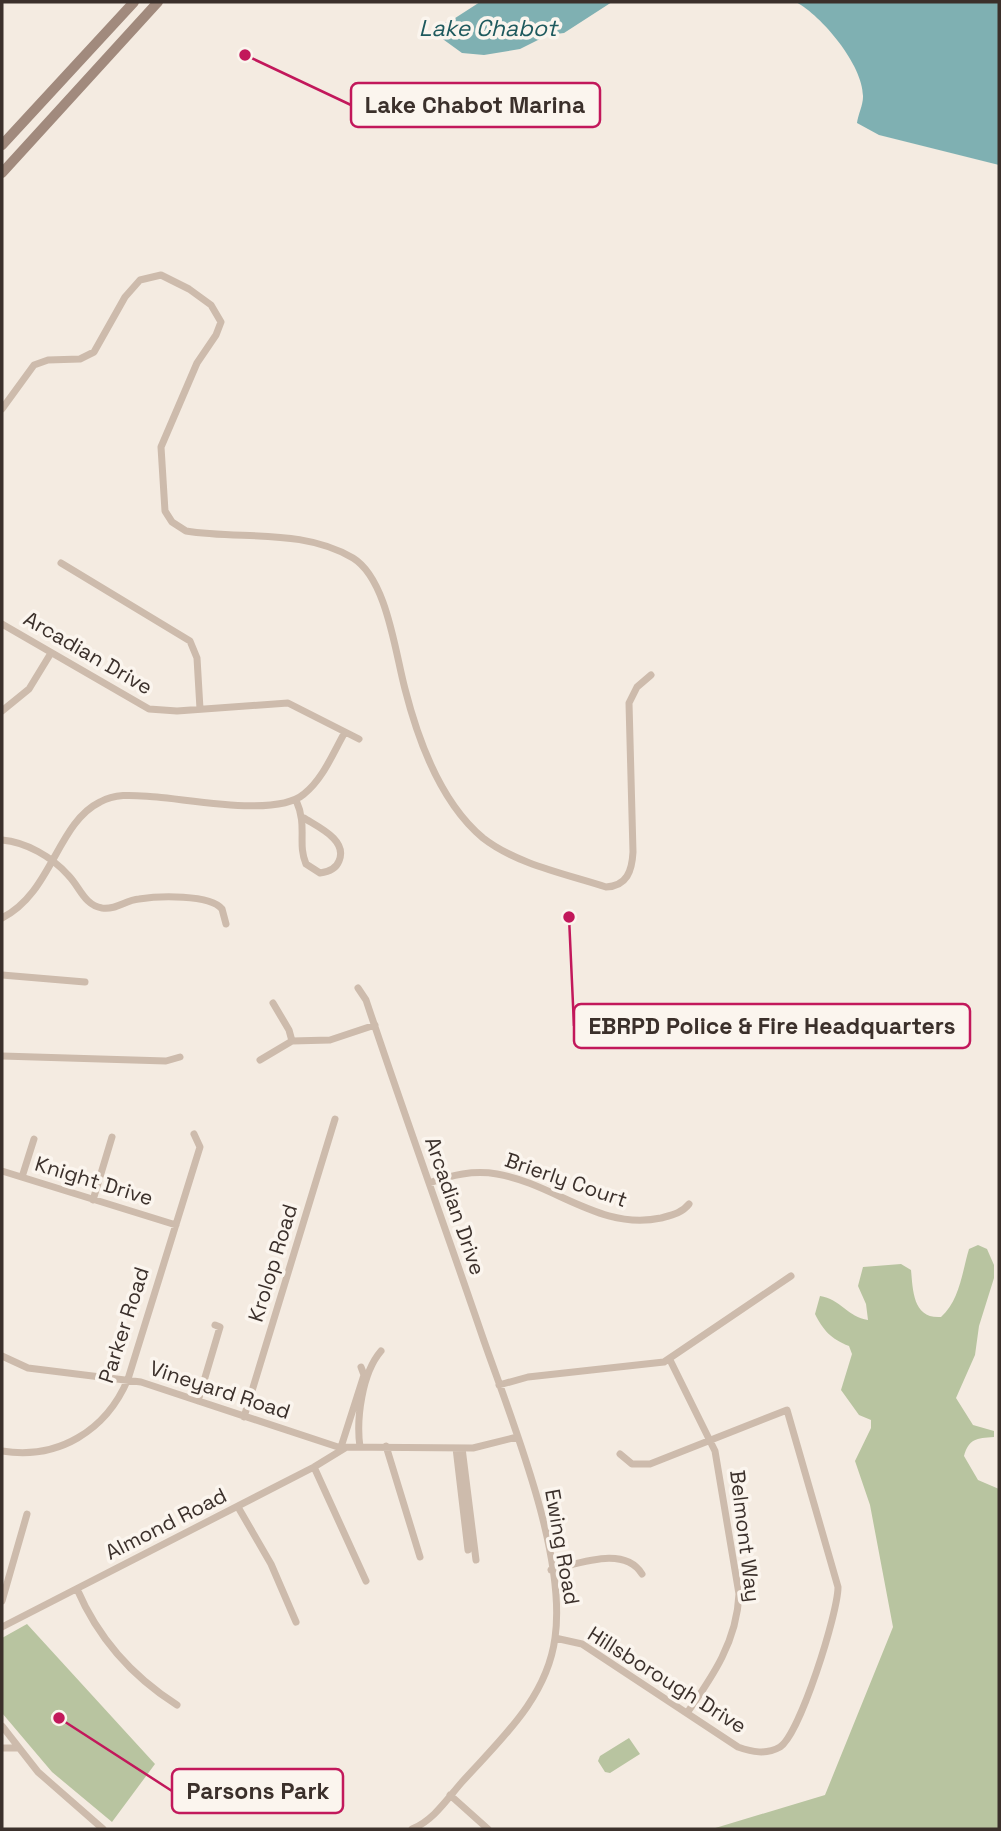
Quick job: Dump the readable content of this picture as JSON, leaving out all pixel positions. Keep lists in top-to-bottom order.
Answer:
{
  "streets": {
    "street": [
      "Arcadian Drive",
      "Brierly Court",
      "Knight Drive",
      "Krolop Road",
      "Parker Road",
      "Vineyard Road",
      "Almond Road",
      "Belmont Way",
      "Ewing Road",
      "Hillsborough Drive"
    ]
  },
  "crossings": [
    ["Arcadian Drive", "Brierly Court"],
    ["Arcadian Drive", "Ewing Road"],
    ["Knight Drive", "Parker Road"],
    ["Krolop Road", "Vineyard Road"],
    ["Parker Road", "Vineyard Road"],
    ["Vineyard Road", "Almond Road"],
    ["Belmont Way", "Hillsborough Drive"],
    ["Ewing Road", "Hillsborough Drive"]
  ],
  "water": ["Lake Chabot"],
  "places": ["Lake Chabot Marina", "EBRPD Police & Fire Headquarters", "Parsons Park"]
}
